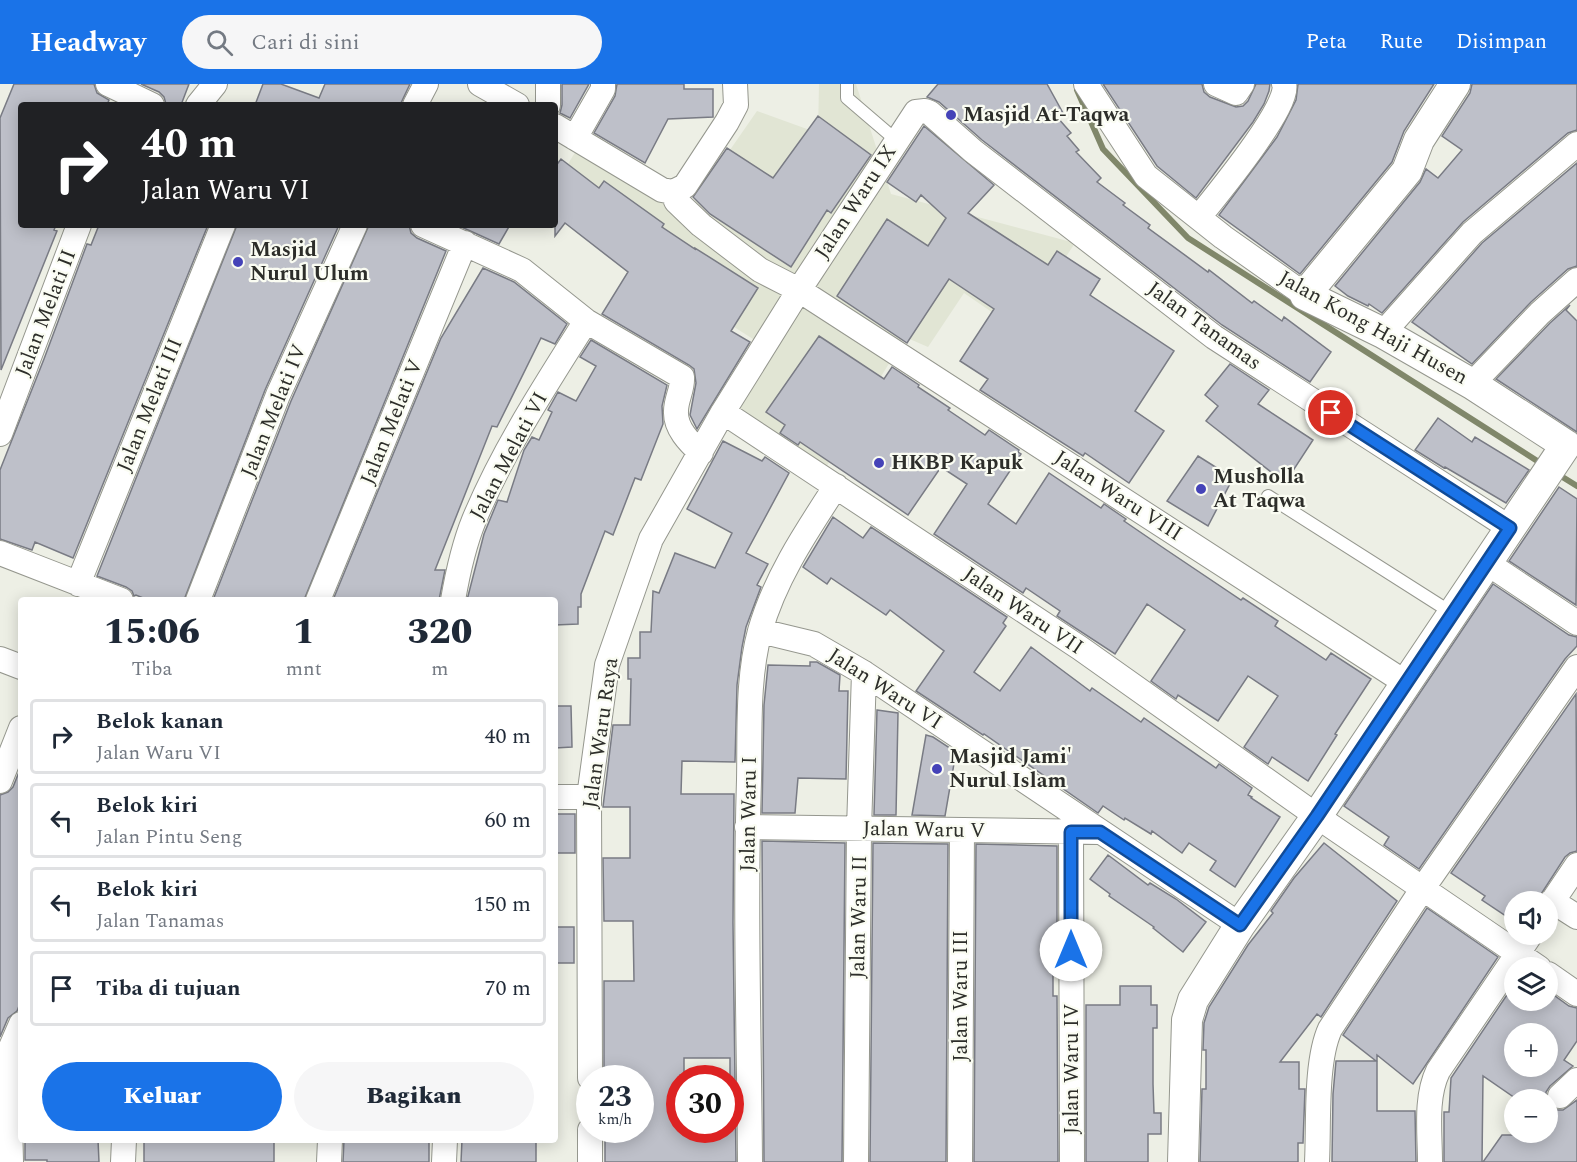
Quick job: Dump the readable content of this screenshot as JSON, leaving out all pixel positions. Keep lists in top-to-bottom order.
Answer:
{
  "streets": {
    "street": [
      "Jalan Waru IX",
      "Jalan Melati II",
      "Jalan Tanamas",
      "Jalan Kong Haji Husen",
      "Jalan Melati III",
      "Jalan Melati IV",
      "Jalan Melati V",
      "Jalan Melati VI",
      "Jalan Waru VIII",
      "Jalan Waru VII",
      "Jalan Waru VI",
      "Jalan Waru Raya",
      "Jalan Waru I",
      "Jalan Waru V",
      "Jalan Waru II",
      "Jalan Waru III",
      "Jalan Waru IV"
    ]
  },
  "crossings": [
    ["Jalan Waru IX", "Jalan Tanamas"],
    ["Jalan Waru IX", "Jalan Waru VIII"],
    ["Jalan Waru IX", "Jalan Waru Raya"],
    ["Jalan Waru VIII", "Jalan Waru Raya"],
    ["Jalan Waru VII", "Jalan Waru Raya"],
    ["Jalan Waru VII", "Jalan Waru I"],
    ["Jalan Waru VI", "Jalan Waru I"],
    ["Jalan Waru VI", "Jalan Waru V"],
    ["Jalan Waru VI", "Jalan Waru II"],
    ["Jalan Waru I", "Jalan Waru V"],
    ["Jalan Waru V", "Jalan Waru II"],
    ["Jalan Waru V", "Jalan Waru III"],
    ["Jalan Waru V", "Jalan Waru IV"]
  ],
  "places": [
    "Masjid At-Taqwa",
    "Masjid Nurul Ulum",
    "HKBP Kapuk",
    "Musholla At Taqwa",
    "Masjid Jami' Nurul Islam"
  ],
  "page": {
    "header": "Headway",
    "search": "Cari di sini",
    "nav": ["Peta", "Rute", "Disimpan"],
    "turn": ["40 m", "Jalan Waru VI"],
    "eta": [
      "15:06",
      "Tiba",
      "1",
      "mnt",
      "320",
      "m"
    ],
    "list": [
      {
        "name": "Belok kanan",
        "note": "Jalan Waru VI",
        "value": "40 m"
      },
      {
        "name": "Belok kiri",
        "note": "Jalan Pintu Seng",
        "value": "60 m"
      },
      {
        "name": "Belok kiri",
        "note": "Jalan Tanamas",
        "value": "150 m"
      },
      {
        "name": "Tiba di tujuan",
        "value": "70 m"
      }
    ],
    "map_buttons": ["+", "−"],
    "buttons": ["Keluar", "Bagikan"],
    "speed": "23 km/h",
    "limit": "30"
  }
}
